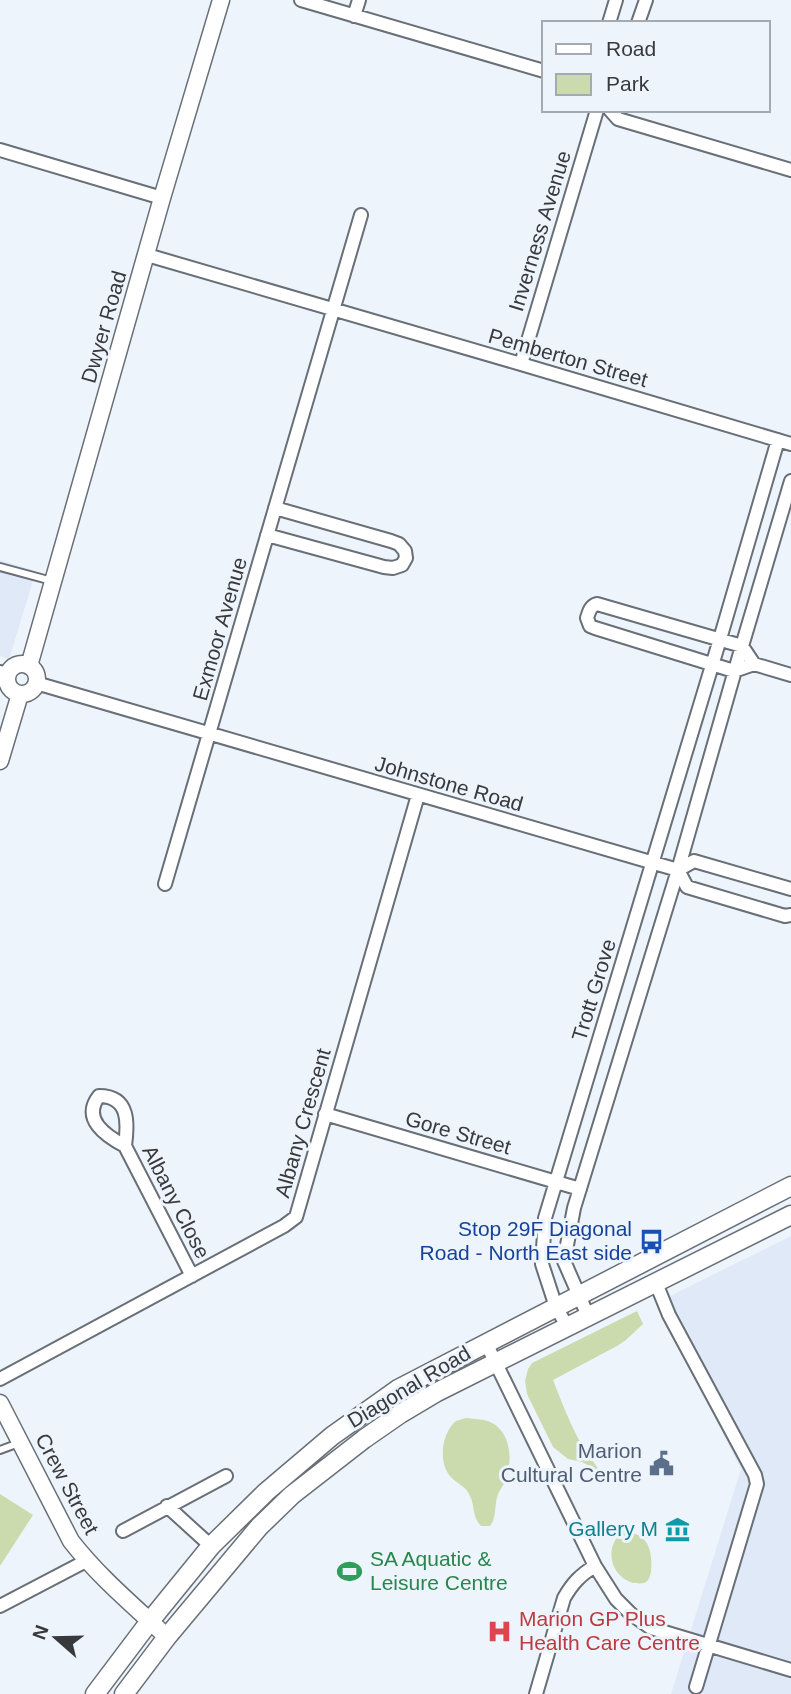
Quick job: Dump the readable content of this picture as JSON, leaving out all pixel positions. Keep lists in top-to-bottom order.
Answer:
{
  "streets": {
    "main road": ["Diagonal Road"],
    "street": [
      "Inverness Avenue",
      "Dwyer Road",
      "Pemberton Street",
      "Exmoor Avenue",
      "Johnstone Road",
      "Trott Grove",
      "Albany Crescent",
      "Gore Street",
      "Albany Close",
      "Crew Street"
    ]
  },
  "crossings": [
    ["Inverness Avenue", "Pemberton Street"],
    ["Dwyer Road", "Pemberton Street"],
    ["Dwyer Road", "Johnstone Road"],
    ["Pemberton Street", "Exmoor Avenue"],
    ["Pemberton Street", "Trott Grove"],
    ["Exmoor Avenue", "Johnstone Road"],
    ["Johnstone Road", "Trott Grove"],
    ["Johnstone Road", "Albany Crescent"],
    ["Trott Grove", "Gore Street"],
    ["Trott Grove", "Diagonal Road"],
    ["Albany Crescent", "Gore Street"],
    ["Albany Crescent", "Albany Close"],
    ["Diagonal Road", "Crew Street"]
  ],
  "places": {
    "bus stop": ["Stop 29F Diagonal Road - North East side"],
    "public building": ["Marion Cultural Centre"],
    "museum": ["Gallery M"],
    "sports": ["SA Aquatic & Leisure Centre"],
    "hospital": ["Marion GP Plus Health Care Centre"]
  },
  "legend": ["Road", "Park"],
  "north": "left"
}
